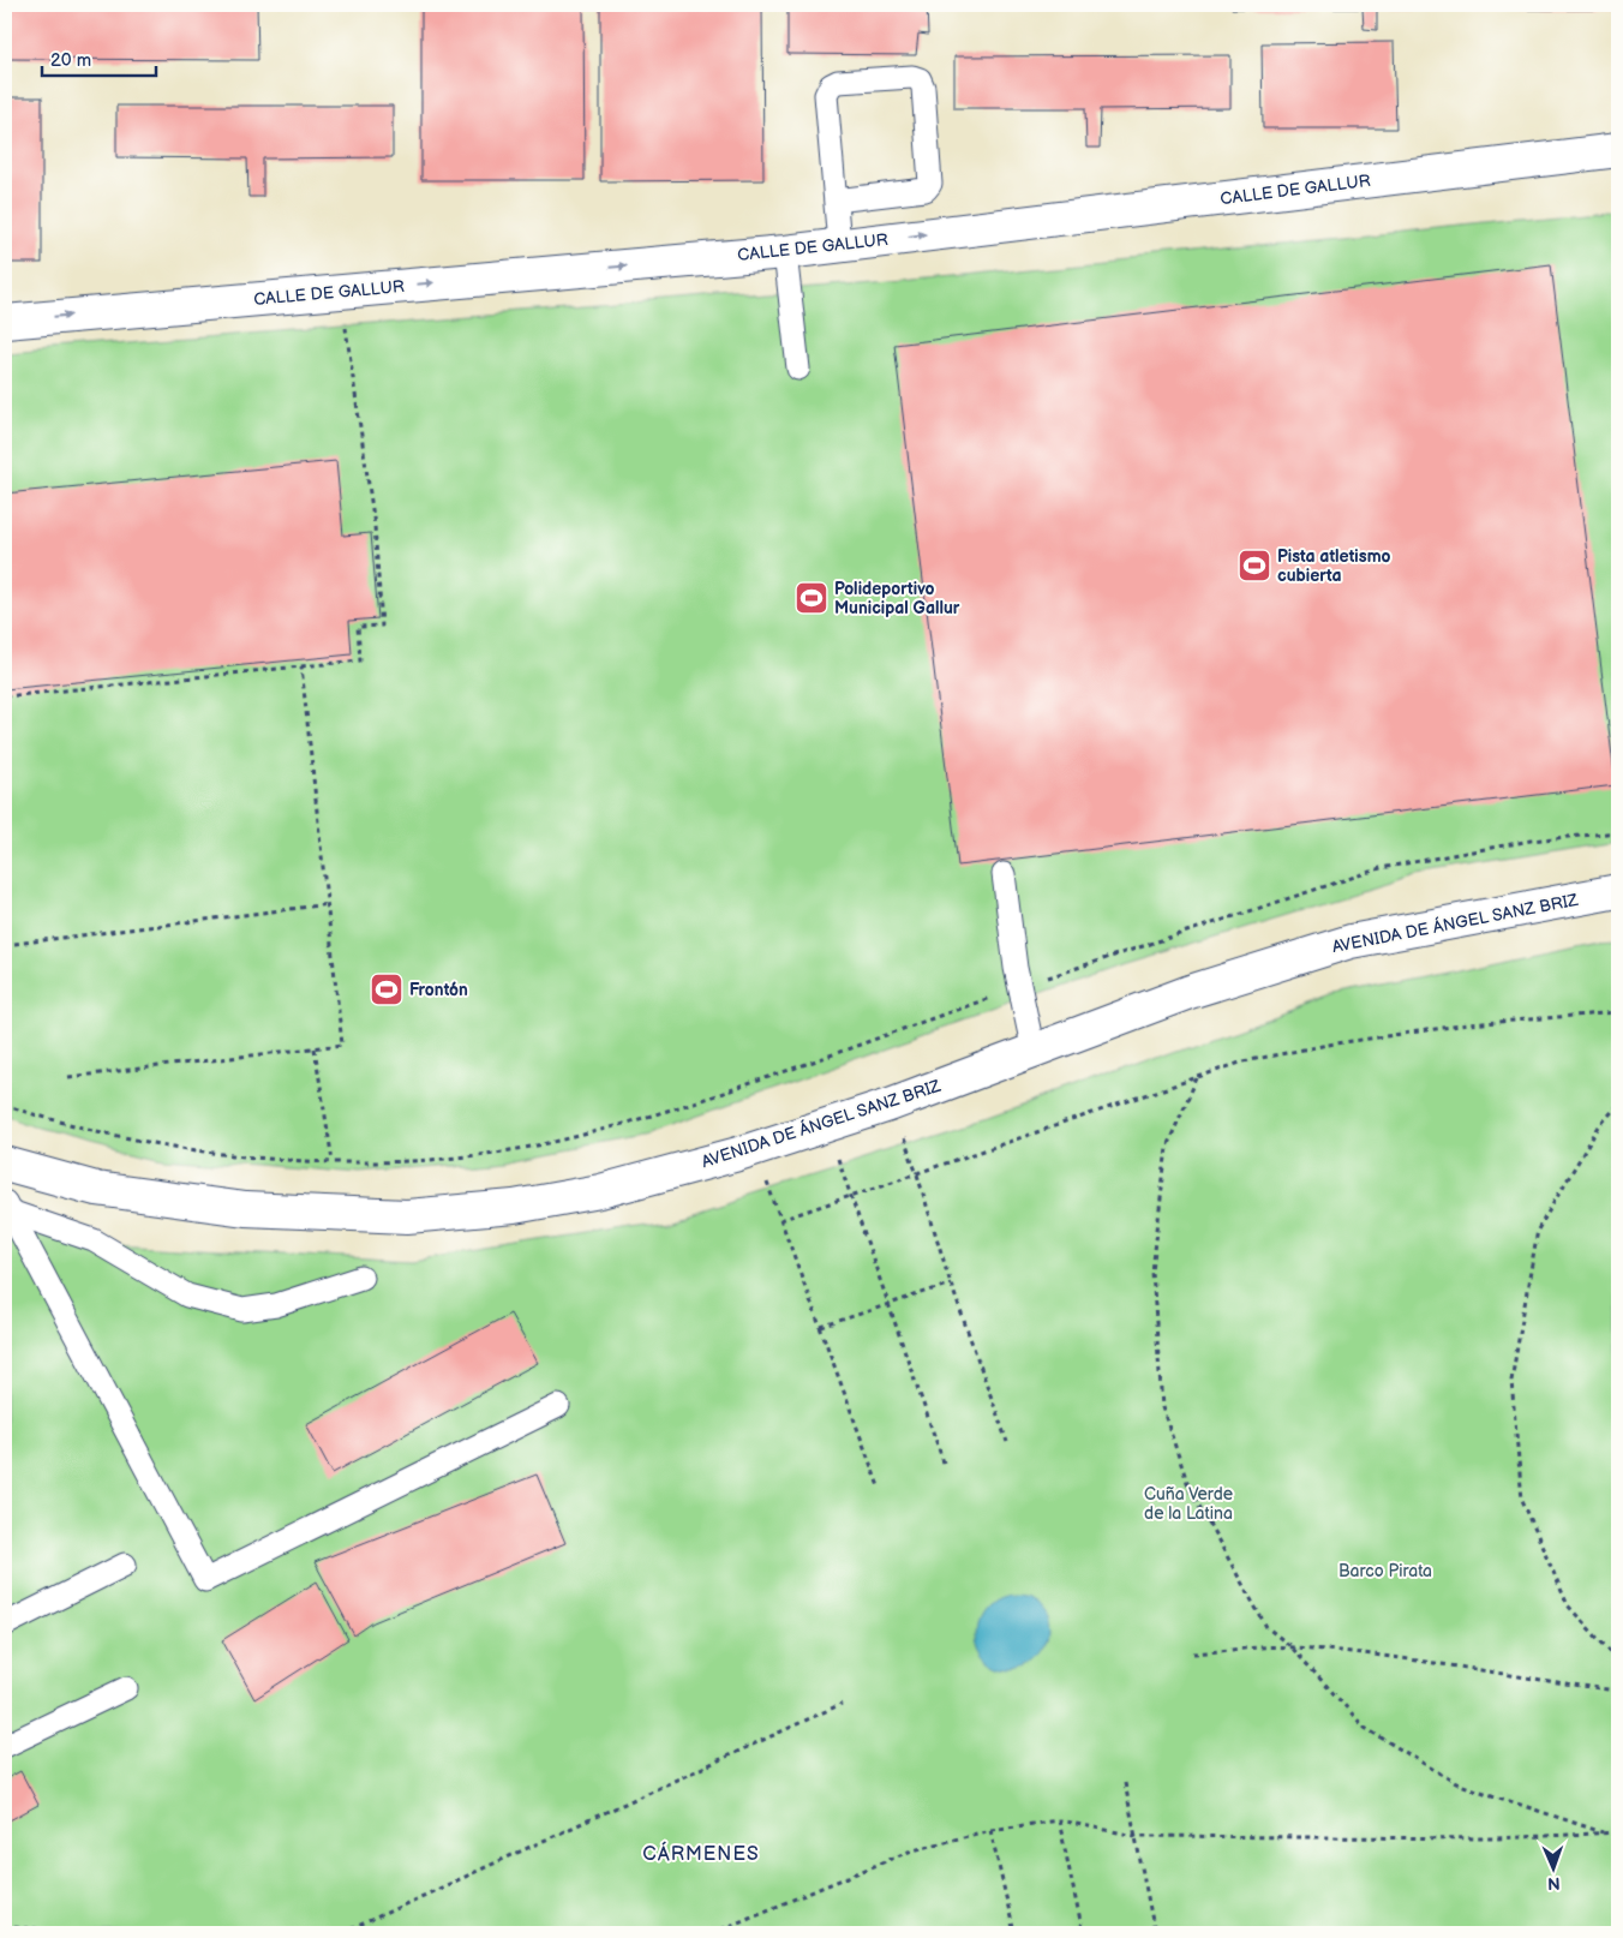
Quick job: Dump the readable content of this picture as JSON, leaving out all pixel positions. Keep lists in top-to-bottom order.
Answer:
{
  "streets": {
    "street": ["CALLE DE GALLUR", "AVENIDA DE ÁNGEL SANZ BRIZ"]
  },
  "one_way": ["CALLE DE GALLUR"],
  "districts": ["CÁRMENES"],
  "parks": ["Cuña Verde de la Latina", "Barco Pirata"],
  "places": {
    "sports": ["Pista atletismo cubierta", "Polideportivo Municipal Gallur", "Frontón"]
  },
  "scale_bar": "20 m",
  "north": "bottom"
}
